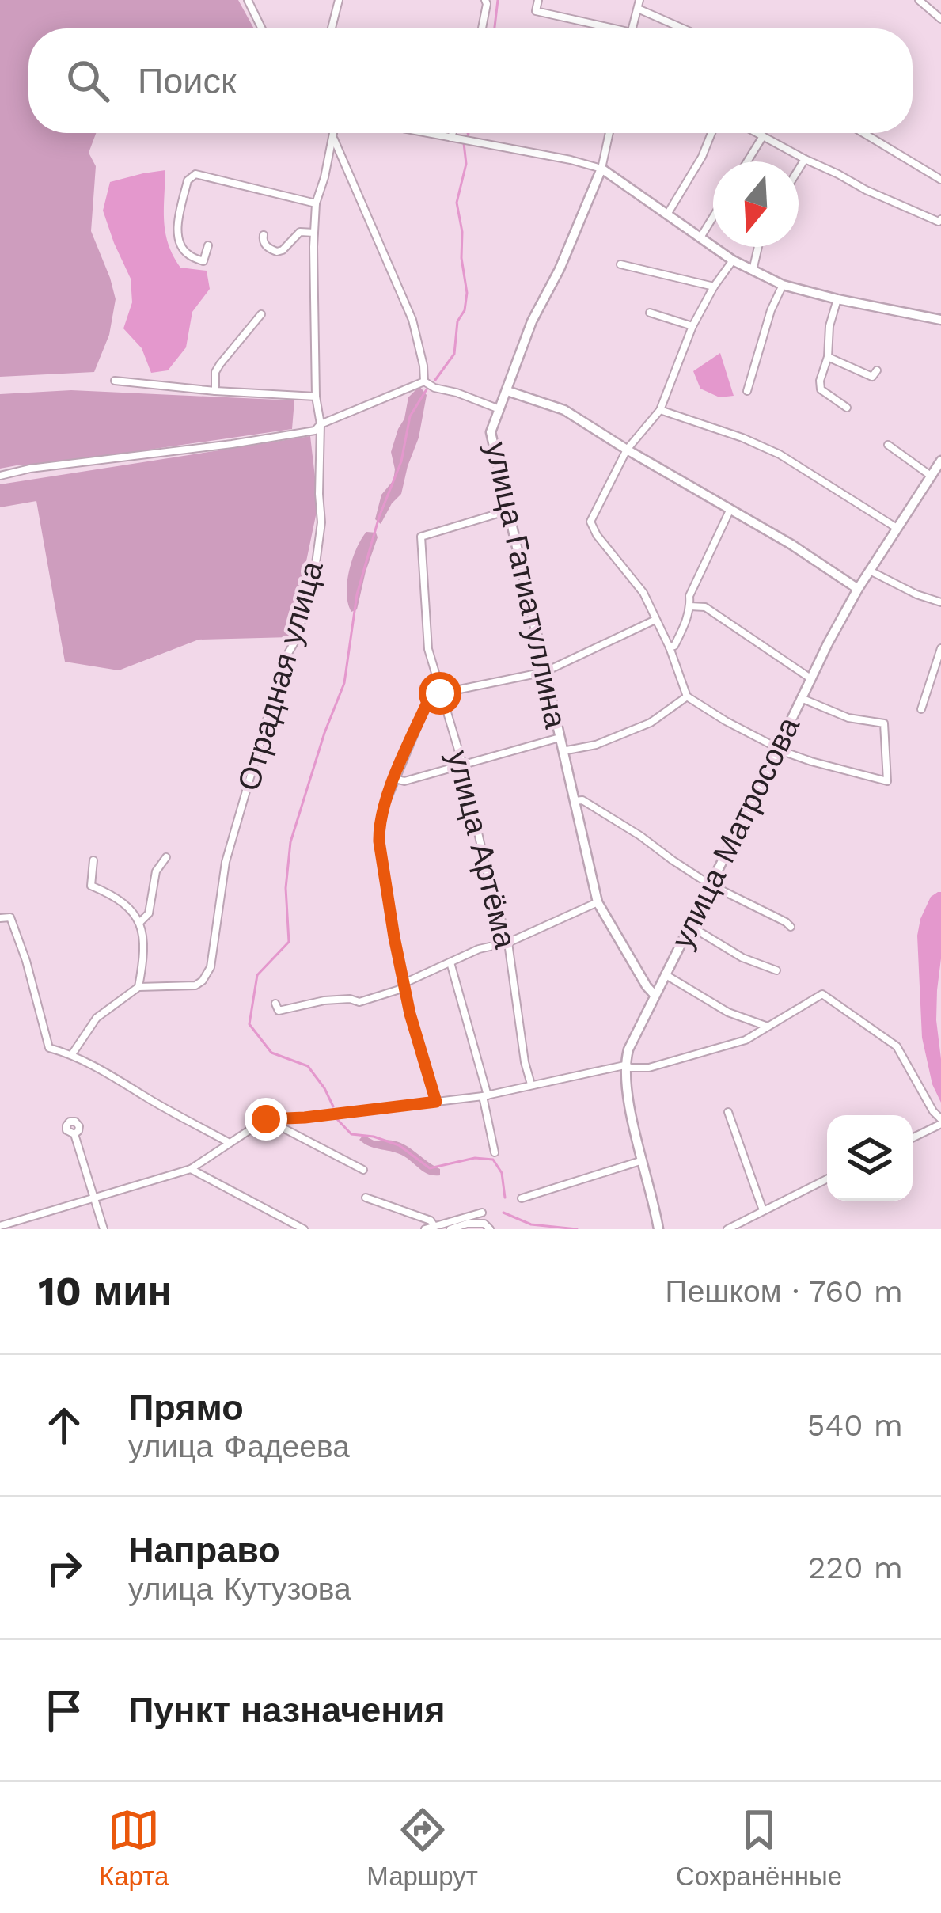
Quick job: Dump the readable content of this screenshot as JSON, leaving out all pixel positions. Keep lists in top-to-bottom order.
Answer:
{
  "streets": {
    "street": [
      "улица Гатиатуллина",
      "Отрадная улица",
      "улица Матросова",
      "улица Артёма"
    ]
  },
  "crossings": [
    ["улица Гатиатуллина", "улица Матросова"],
    ["улица Гатиатуллина", "улица Артёма"]
  ],
  "north": "bottom",
  "page": {
    "search": "Поиск",
    "heading": ["10 мин", "Пешком · 760 m"],
    "list": [
      ["Прямо", "улица Фадеева", "540 m"],
      ["Направо", "улица Кутузова", "220 m"],
      "Пункт назначения"
    ],
    "nav": ["Карта", "Маршрут", "Сохранённые"]
  }
}
